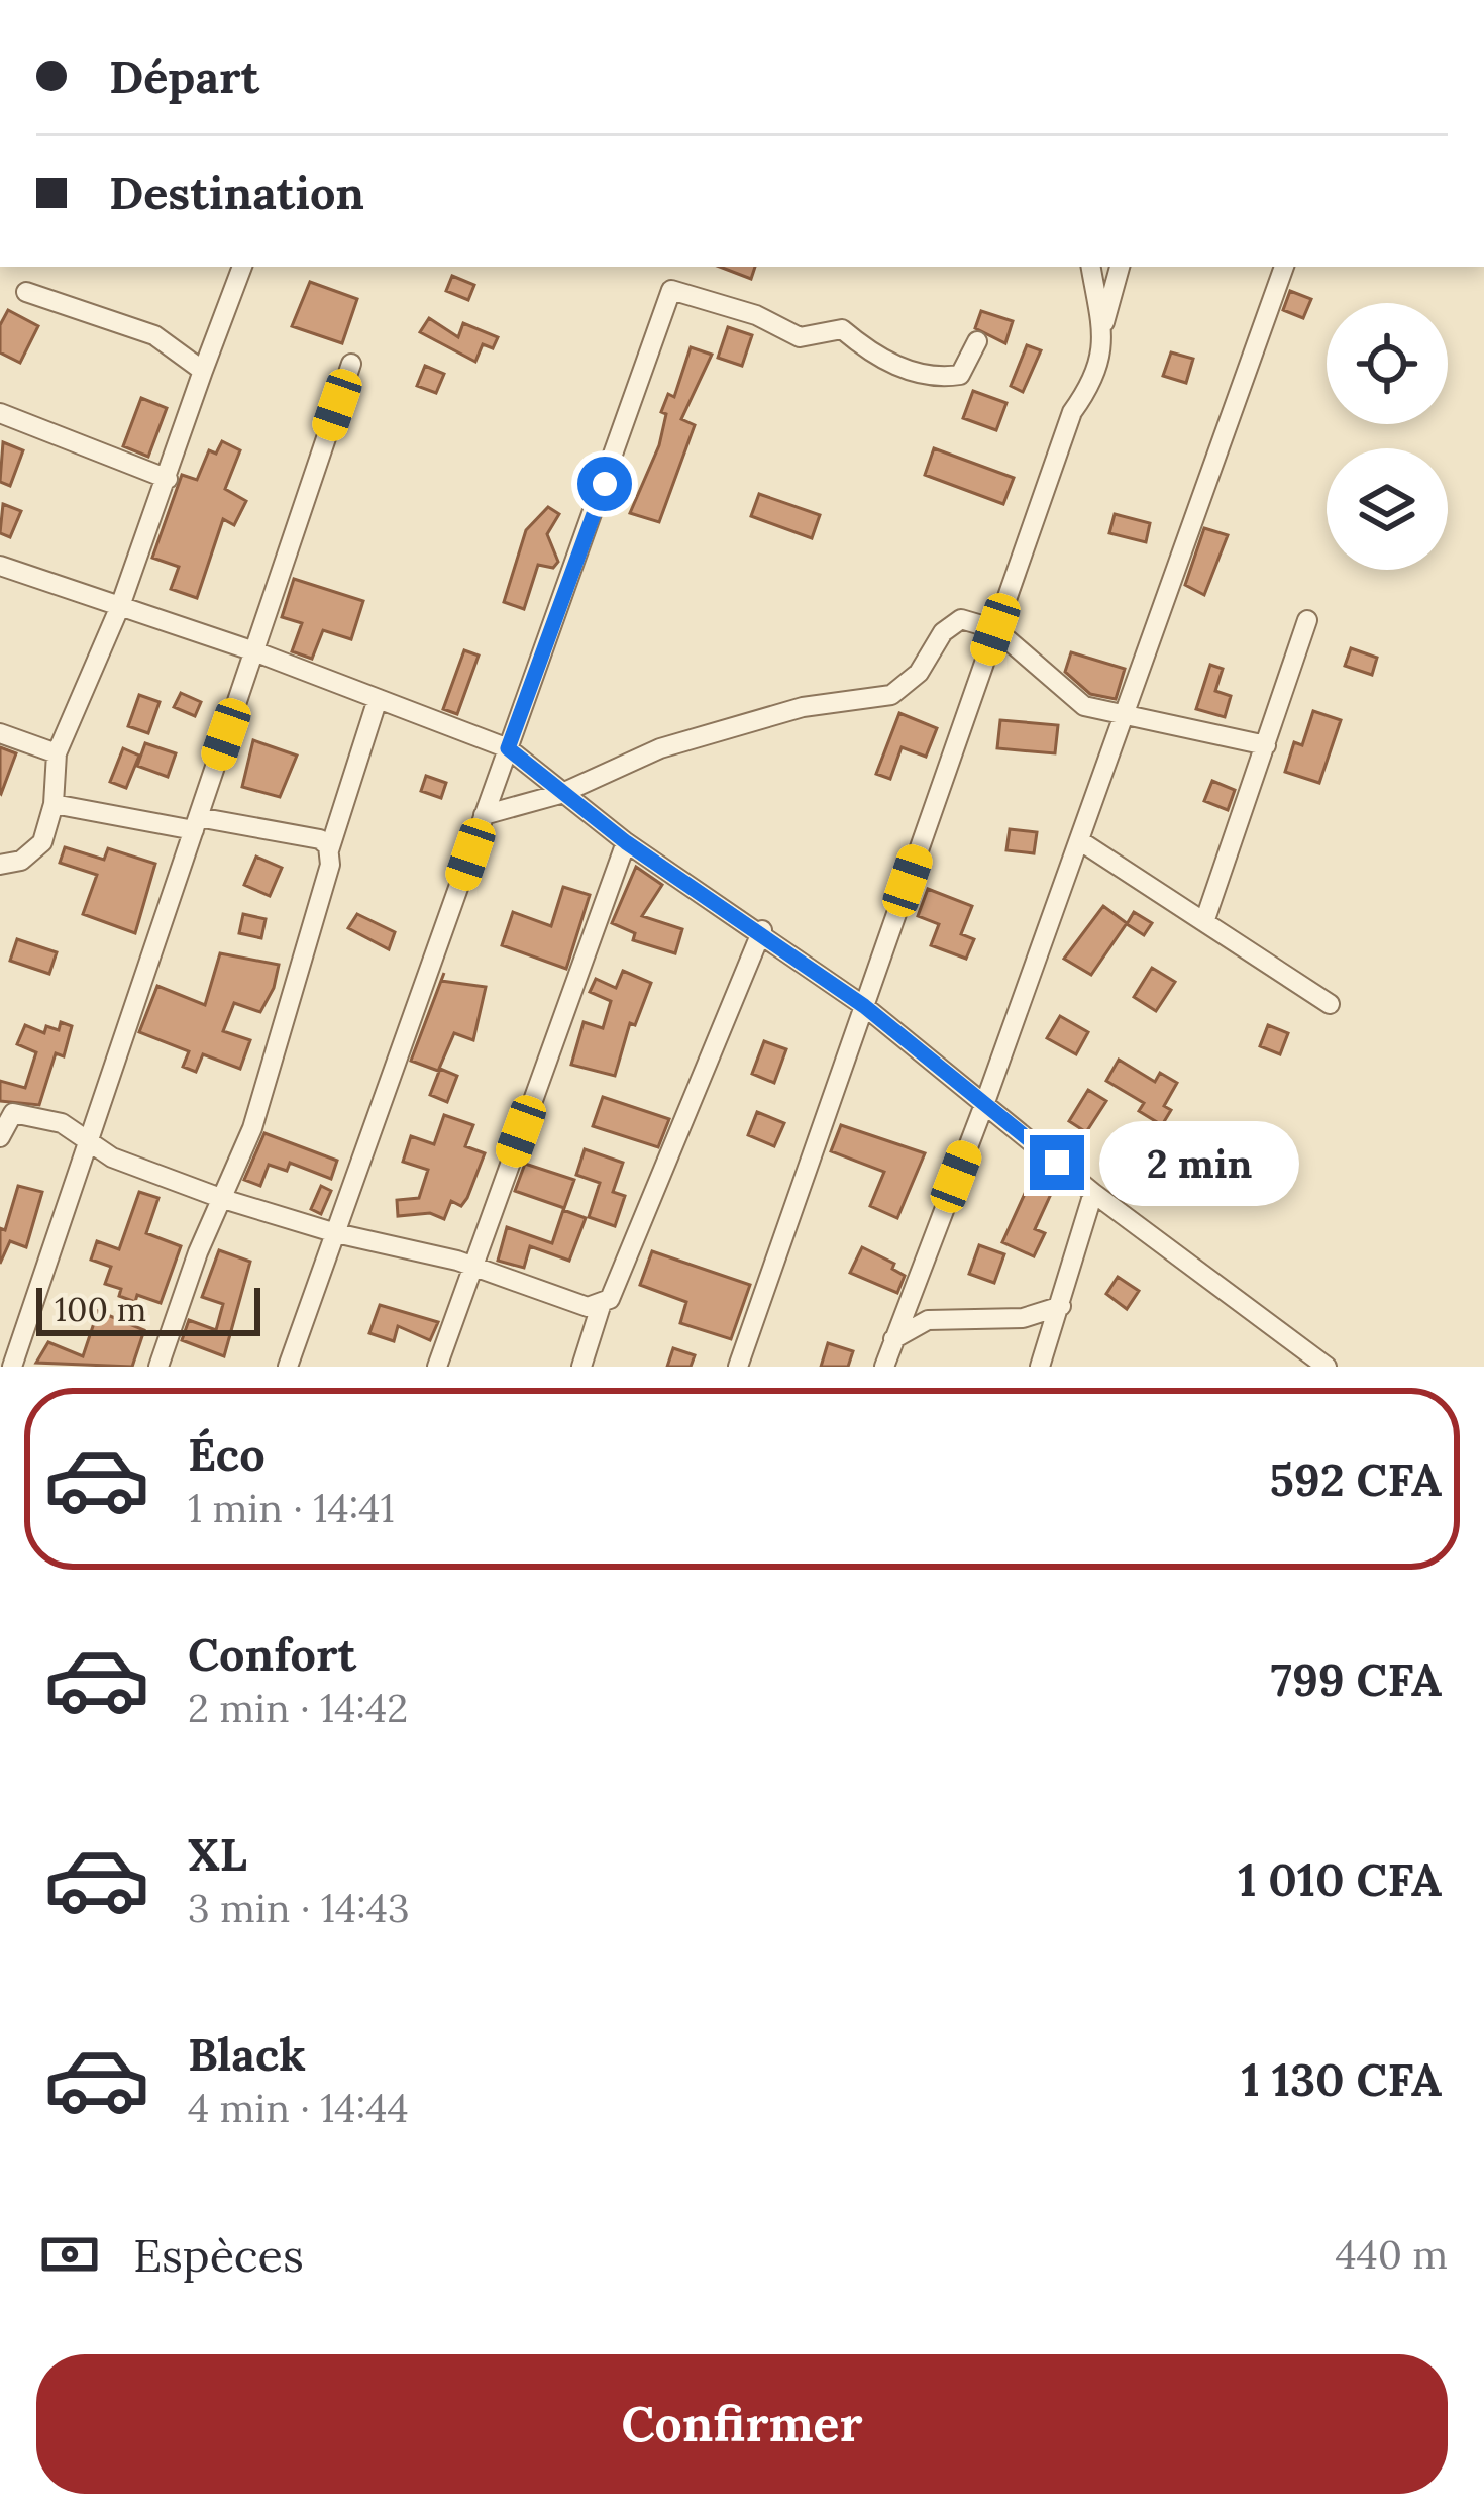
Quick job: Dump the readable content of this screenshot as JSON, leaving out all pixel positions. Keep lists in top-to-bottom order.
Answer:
{
  "scale_bar": "100 m",
  "page": {
    "banner": ["Départ", "Destination"],
    "bubble": "2 min",
    "scale": "100 m",
    "list": [
      {
        "name": "Éco",
        "note": "1 min · 14:41",
        "value": "592 CFA"
      },
      {
        "name": "Confort",
        "note": "2 min · 14:42",
        "value": "799 CFA"
      },
      {
        "name": "XL",
        "note": "3 min · 14:43",
        "value": "1 010 CFA"
      },
      {
        "name": "Black",
        "note": "4 min · 14:44",
        "value": "1 130 CFA"
      }
    ],
    "pay": ["Espèces", "440 m"],
    "buttons": "Confirmer"
  }
}
